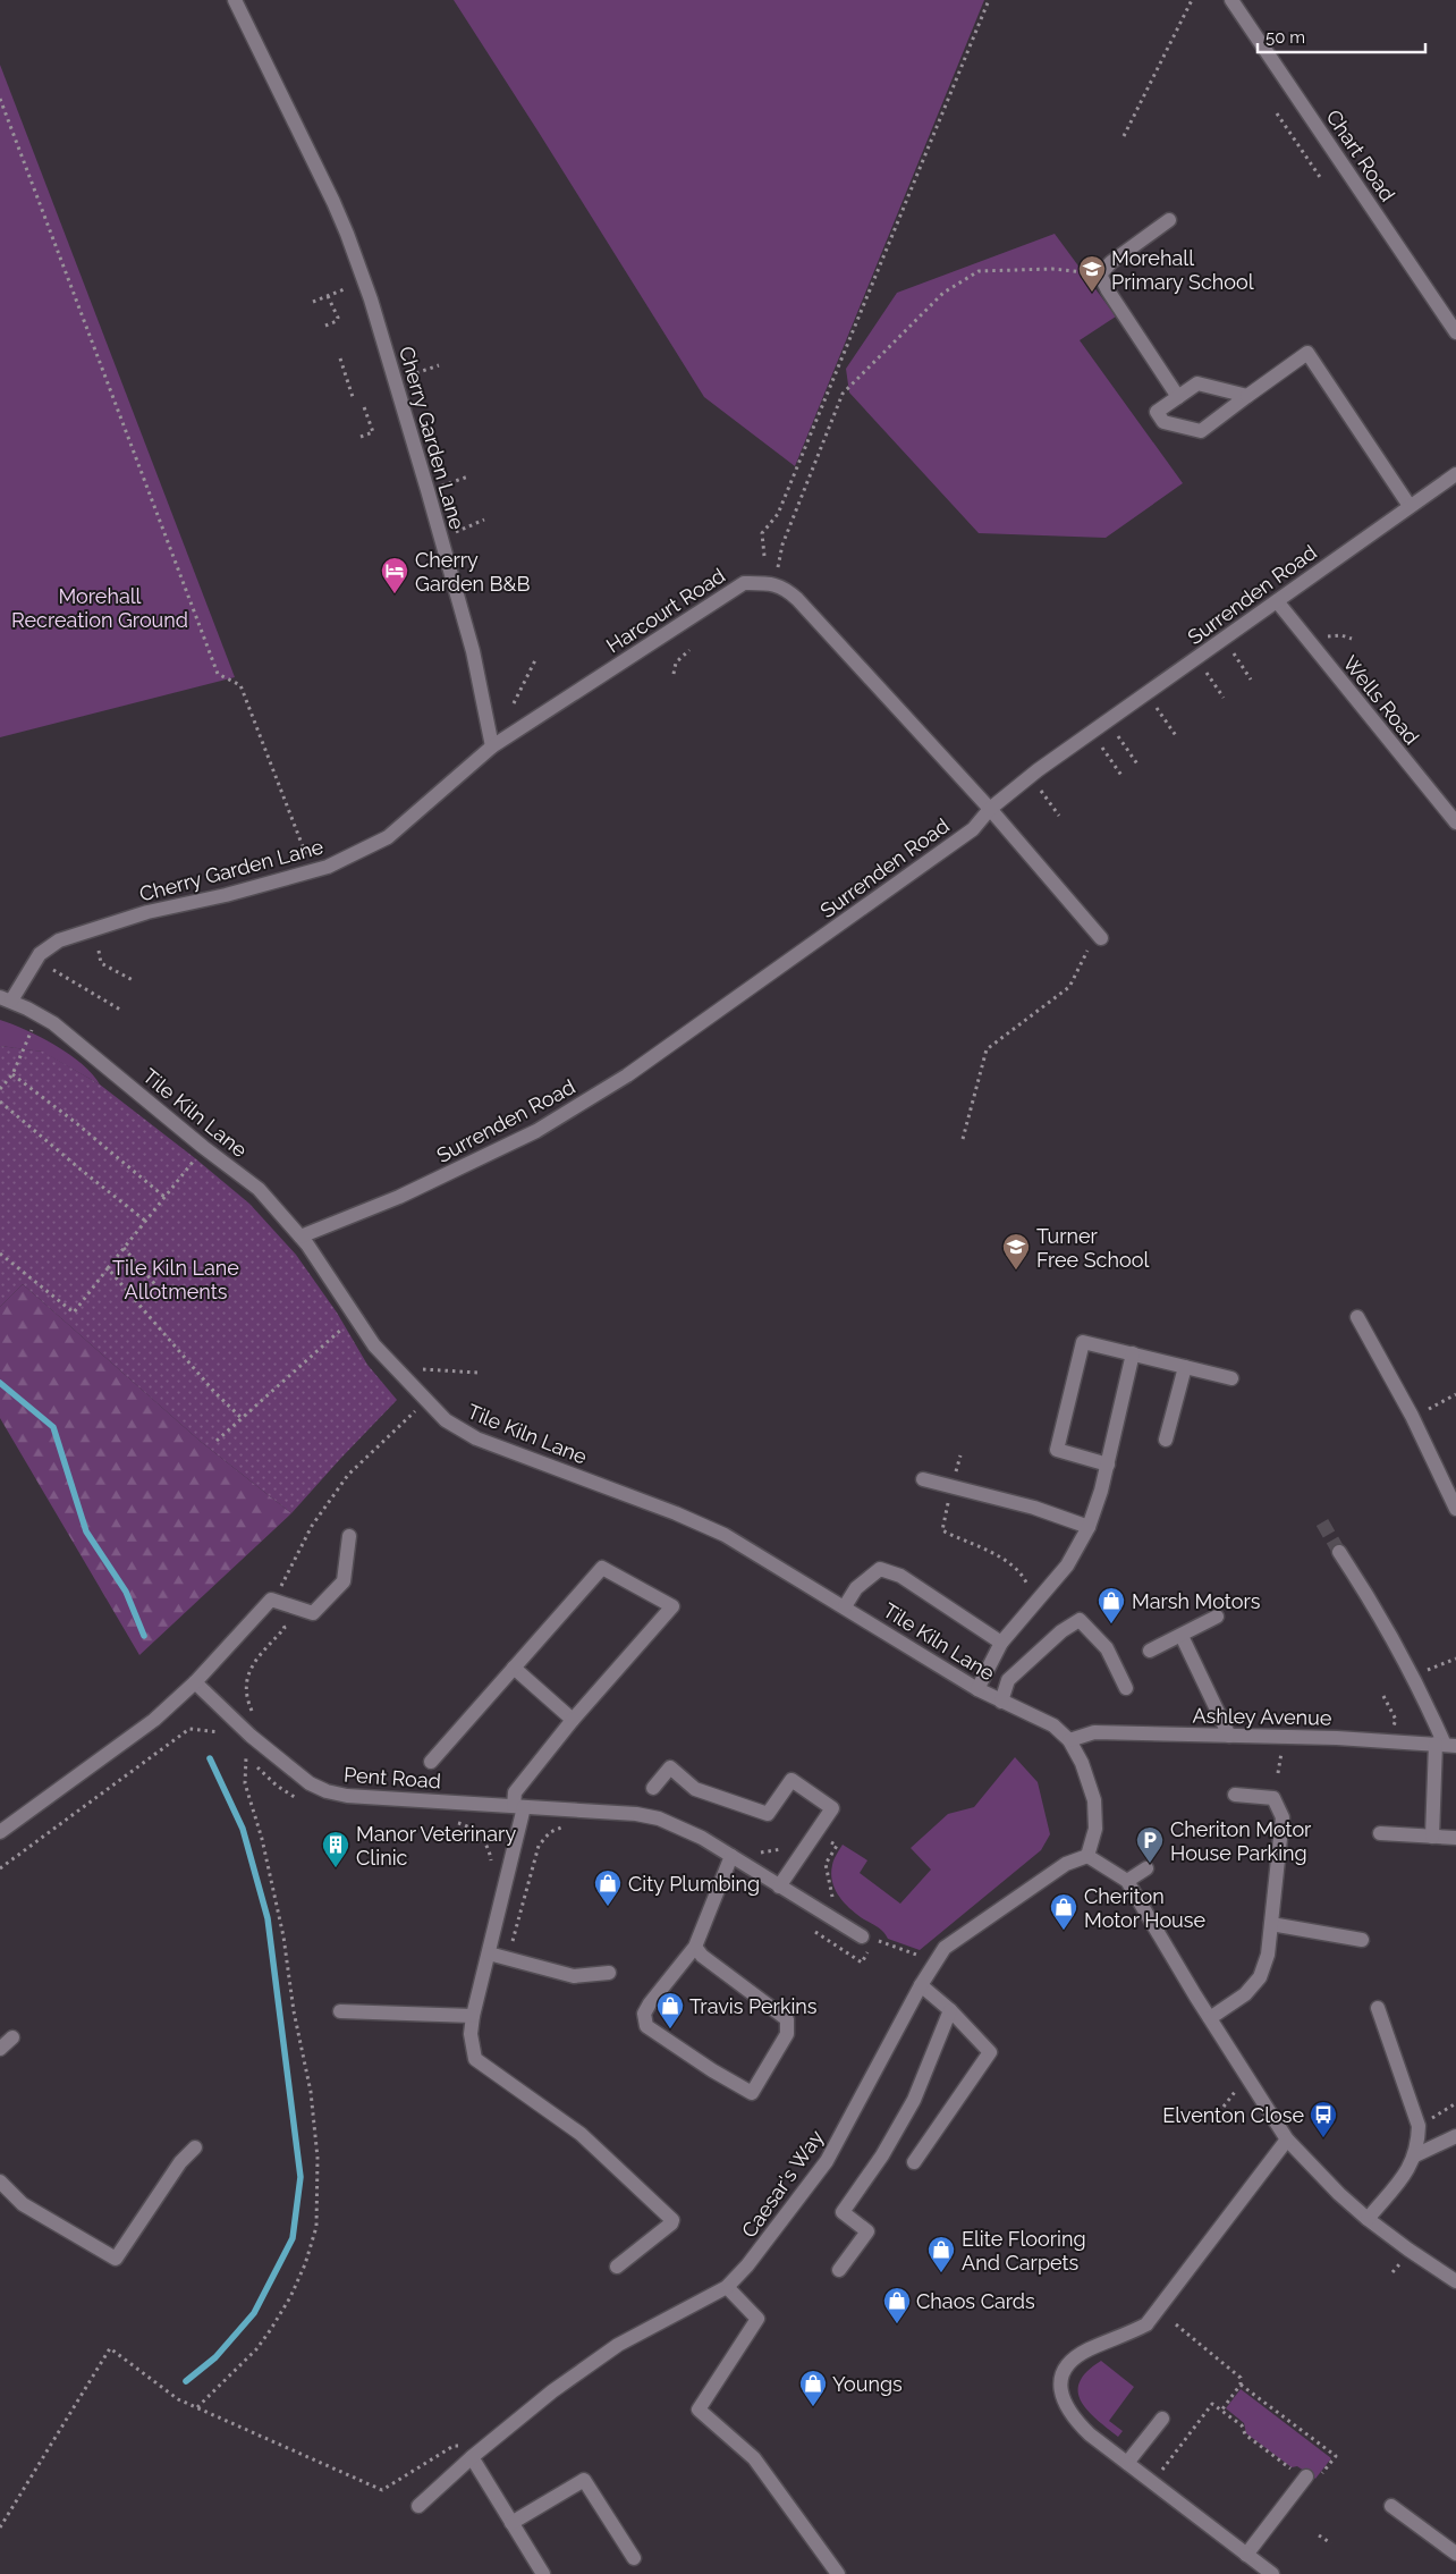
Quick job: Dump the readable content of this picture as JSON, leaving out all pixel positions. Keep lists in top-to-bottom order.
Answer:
{
  "streets": {
    "street": [
      "Chart Road",
      "Cherry Garden Lane",
      "Surrenden Road",
      "Harcourt Road",
      "Wells Road",
      "Tile Kiln Lane",
      "Ashley Avenue",
      "Pent Road",
      "Caesar's Way"
    ]
  },
  "crossings": [
    ["Cherry Garden Lane", "Harcourt Road"],
    ["Cherry Garden Lane", "Tile Kiln Lane"],
    ["Surrenden Road", "Harcourt Road"],
    ["Surrenden Road", "Wells Road"],
    ["Surrenden Road", "Tile Kiln Lane"],
    ["Tile Kiln Lane", "Ashley Avenue"]
  ],
  "parks": ["Morehall Recreation Ground", "Tile Kiln Lane Allotments"],
  "places": {
    "school or university": ["Morehall Primary School", "Turner Free School"],
    "hotel": ["Cherry Garden B&B"],
    "shop": [
      "Marsh Motors",
      "City Plumbing",
      "Cheriton Motor House",
      "Travis Perkins",
      "Elite Flooring And Carpets",
      "Chaos Cards",
      "Youngs"
    ],
    "parking": ["Cheriton Motor House Parking"],
    "building": ["Manor Veterinary Clinic"],
    "bus stop": ["Elventon Close"]
  },
  "scale_bar": "50 m"
}
